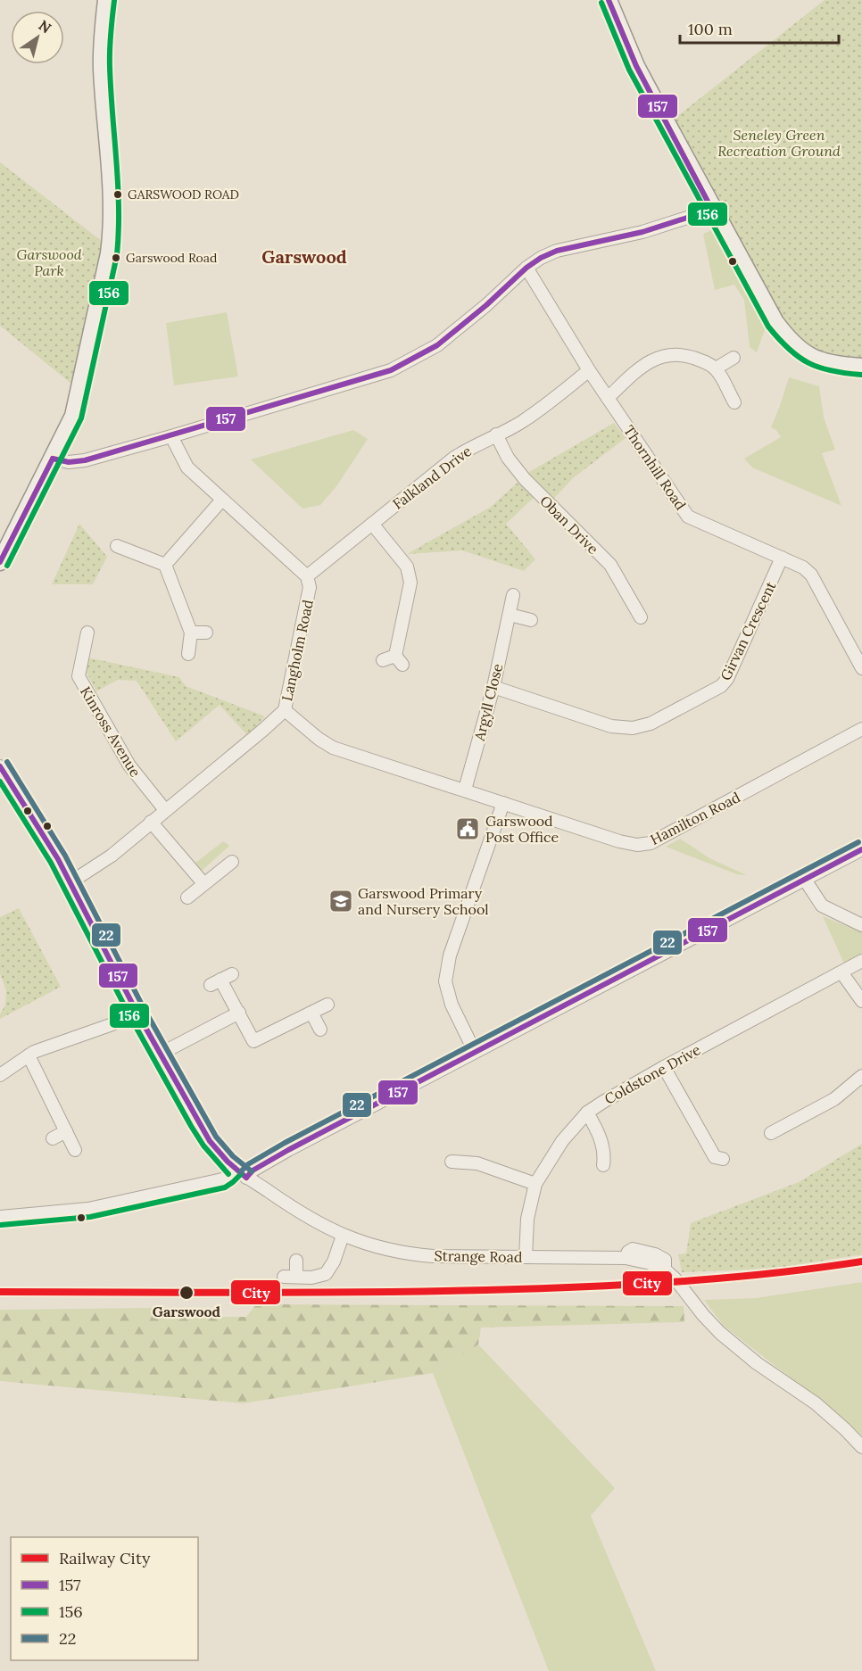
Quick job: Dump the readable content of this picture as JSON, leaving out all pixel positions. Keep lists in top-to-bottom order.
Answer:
{
  "streets": {
    "street": [
      "Thornhill Road",
      "Falkland Drive",
      "Oban Drive",
      "Girvan Crescent",
      "Langholm Road",
      "Argyll Close",
      "Kinross Avenue",
      "Hamilton Road",
      "Coldstone Drive",
      "Strange Road"
    ]
  },
  "crossings": [
    ["Thornhill Road", "Falkland Drive"],
    ["Thornhill Road", "Girvan Crescent"],
    ["Falkland Drive", "Oban Drive"],
    ["Falkland Drive", "Langholm Road"],
    ["Girvan Crescent", "Argyll Close"],
    ["Langholm Road", "Kinross Avenue"],
    ["Langholm Road", "Hamilton Road"],
    ["Langholm Road", "Strange Road"],
    ["Argyll Close", "Hamilton Road"],
    ["Coldstone Drive", "Strange Road"]
  ],
  "districts": ["Garswood"],
  "parks": ["Seneley Green Recreation Ground", "Garswood Park"],
  "places": {
    "other": ["GARSWOOD ROAD", "Garswood Road", "Garswood"],
    "public building": ["Garswood Post Office"],
    "school or university": ["Garswood Primary and Nursery School"]
  },
  "lines": [
    "transit line 157",
    "transit line 156",
    "transit line 22",
    "rail line City"
  ],
  "legend": [
    "Railway City",
    "157",
    "156",
    "22"
  ],
  "scale_bar": "100 m",
  "north": "top right"
}
